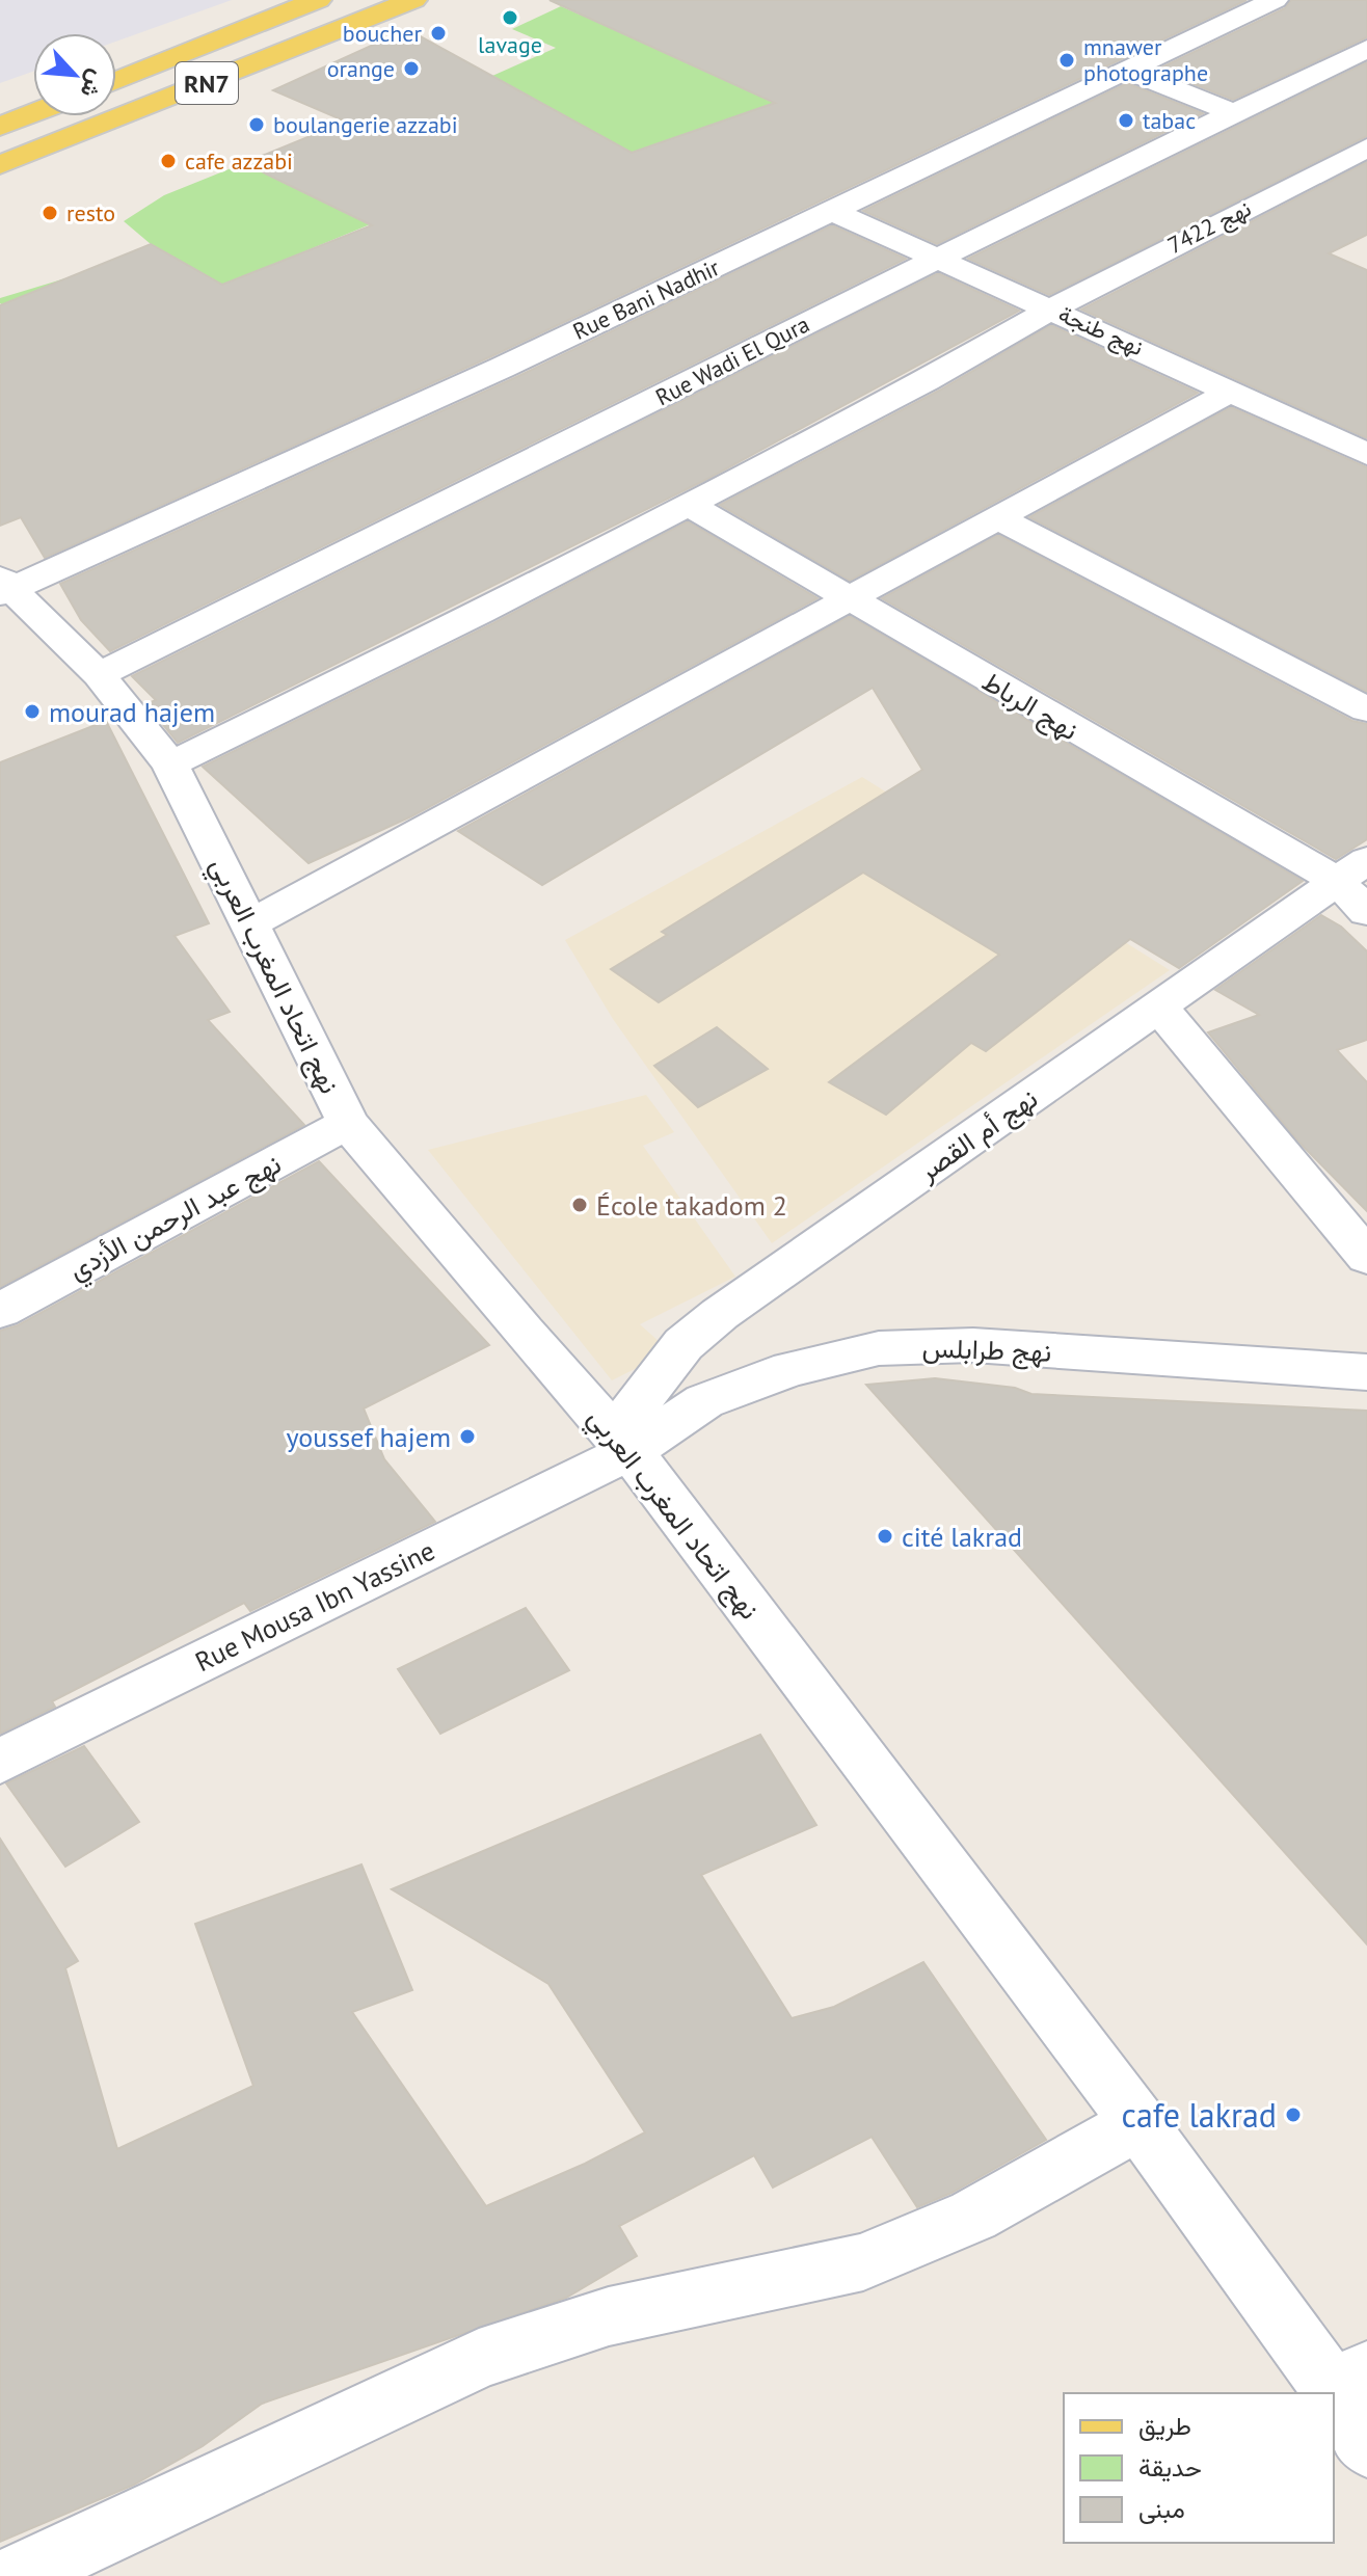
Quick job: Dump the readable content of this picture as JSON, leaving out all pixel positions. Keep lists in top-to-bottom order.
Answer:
{
  "streets": {
    "main road": ["RN7"],
    "street": [
      "نهج 7422",
      "Rue Bani Nadhir",
      "نهج طنجة",
      "Rue Wadi El Qura",
      "نهج الرباط",
      "نهج اتحاد المغرب العربي",
      "نهج أم القصر",
      "نهج عبد الرحمن الأزدي",
      "نهج طرابلس",
      "Rue Mousa Ibn Yassine"
    ]
  },
  "crossings": [
    ["نهج 7422", "نهج طنجة"],
    ["نهج 7422", "نهج الرباط"],
    ["نهج 7422", "نهج اتحاد المغرب العربي"],
    ["Rue Bani Nadhir", "نهج طنجة"],
    ["Rue Bani Nadhir", "نهج اتحاد المغرب العربي"],
    ["نهج طنجة", "Rue Wadi El Qura"],
    ["Rue Wadi El Qura", "نهج اتحاد المغرب العربي"],
    ["نهج الرباط", "نهج أم القصر"],
    ["نهج اتحاد المغرب العربي", "نهج أم القصر"],
    ["نهج اتحاد المغرب العربي", "نهج عبد الرحمن الأزدي"],
    ["نهج اتحاد المغرب العربي", "نهج طرابلس"],
    ["نهج اتحاد المغرب العربي", "Rue Mousa Ibn Yassine"],
    ["نهج أم القصر", "نهج طرابلس"],
    ["نهج أم القصر", "Rue Mousa Ibn Yassine"],
    ["نهج طرابلس", "Rue Mousa Ibn Yassine"]
  ],
  "places": [
    "lavage",
    "boucher",
    "mnawer photographe",
    "orange",
    "tabac",
    "boulangerie azzabi",
    "cafe azzabi",
    "resto",
    "mourad hajem",
    "École takadom 2",
    "youssef hajem",
    "cité lakrad",
    "cafe lakrad"
  ],
  "legend": ["طريق", "حديقة", "مبنى"],
  "north": "bottom right"
}
